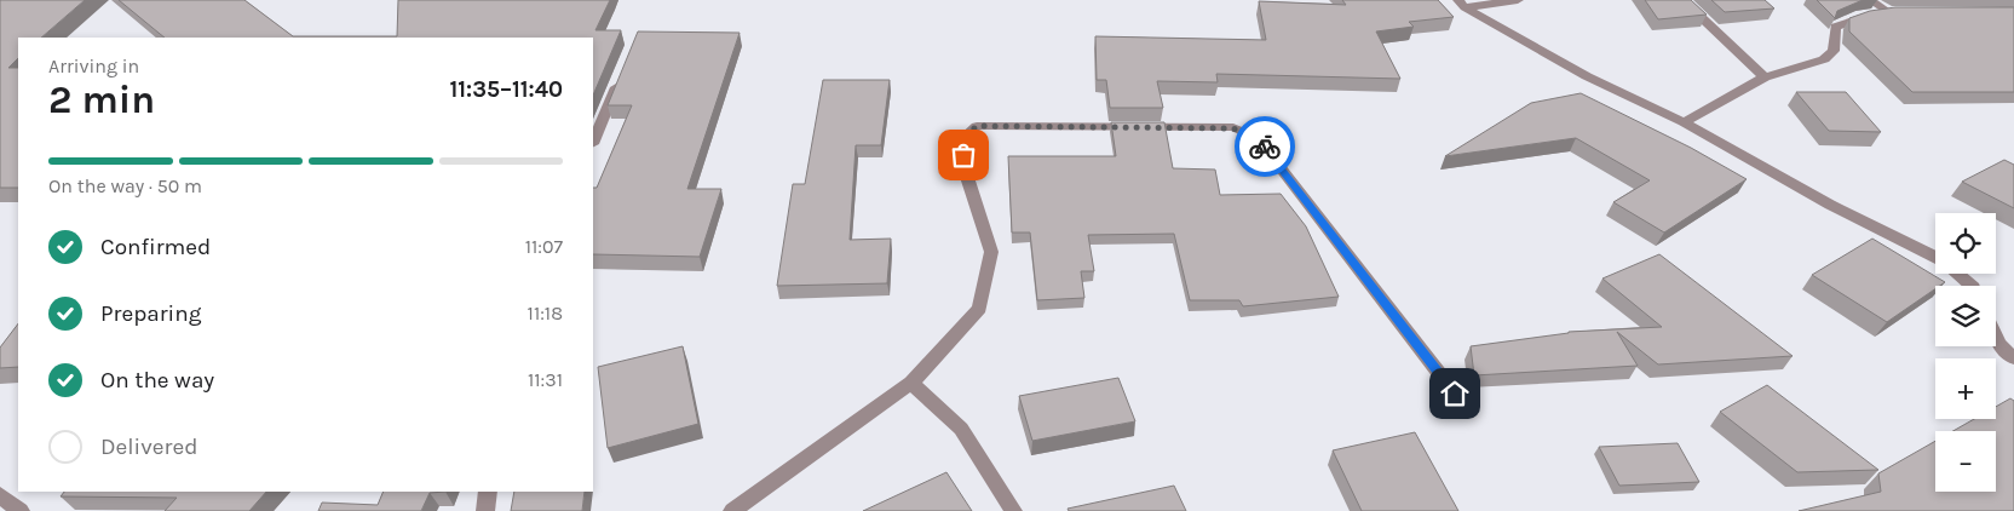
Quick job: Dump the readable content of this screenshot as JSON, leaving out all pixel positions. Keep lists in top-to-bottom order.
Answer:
{
  "page": {
    "heading": ["2 min", "Arriving in", "11:35–11:40"],
    "bar": "On the way · 50 m",
    "map_buttons": ["+", "−"],
    "list": [
      ["Confirmed", "11:07"],
      ["Preparing", "11:18"],
      ["On the way", "11:31"],
      "Delivered"
    ]
  }
}
